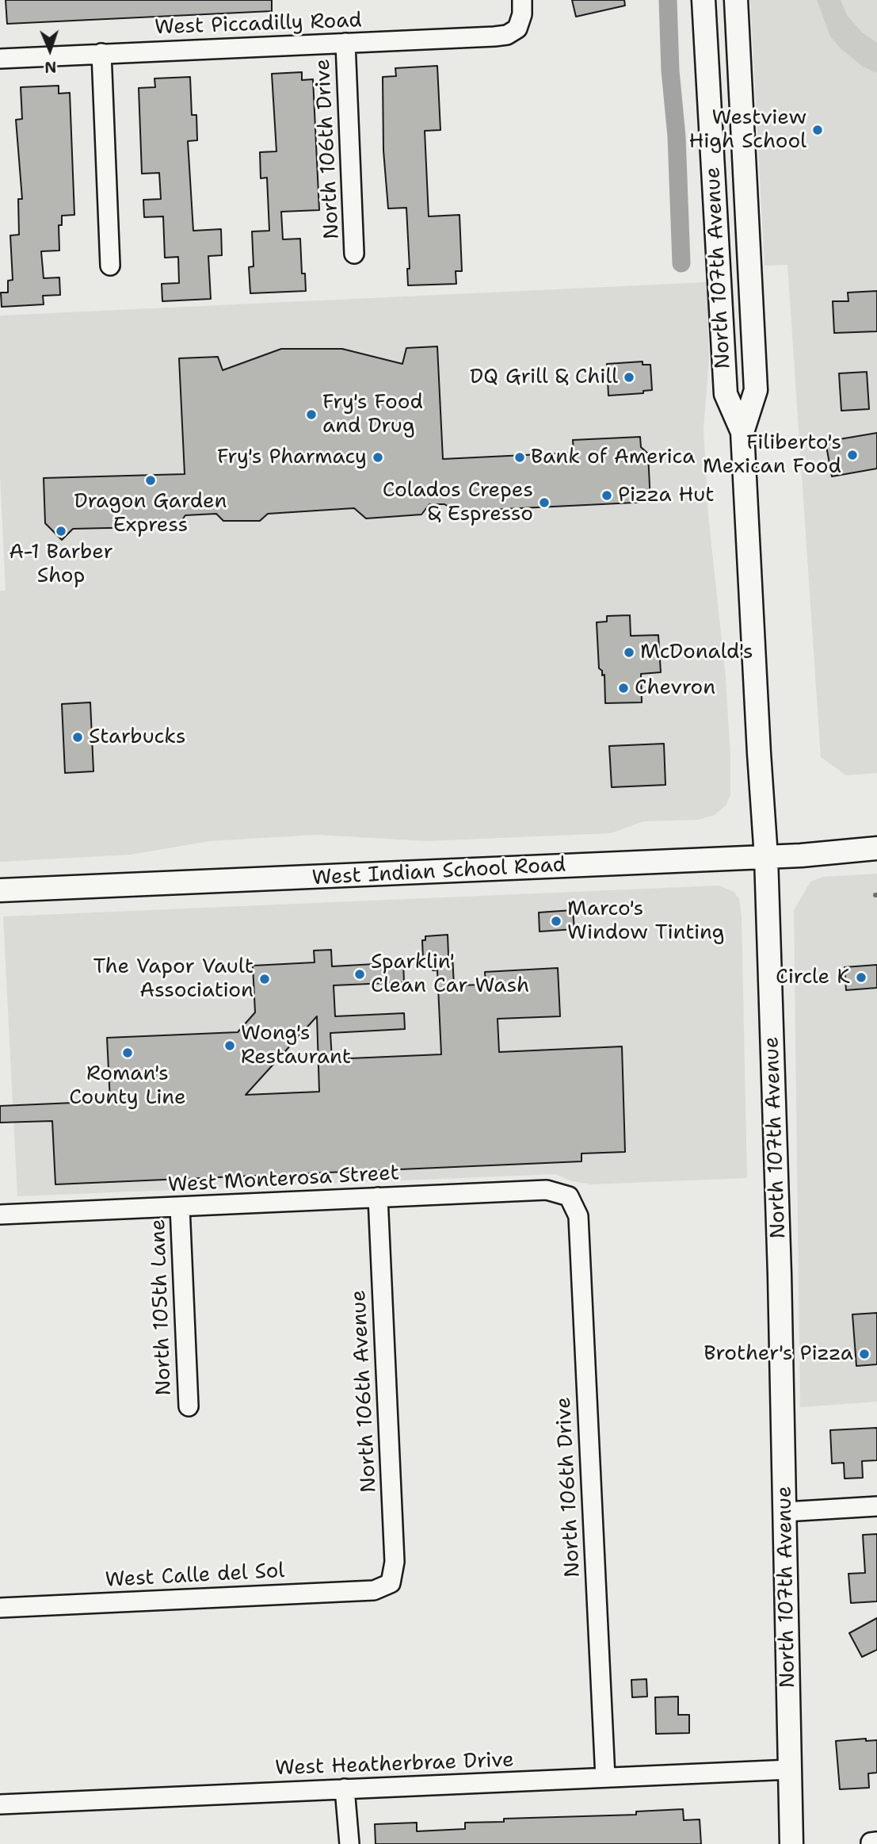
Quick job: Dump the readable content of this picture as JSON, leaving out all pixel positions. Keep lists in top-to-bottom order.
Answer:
{
  "streets": {
    "main road": ["North 107th Avenue", "West Indian School Road"],
    "street": [
      "West Piccadilly Road",
      "North 106th Drive",
      "West Monterosa Street",
      "North 105th Lane",
      "North 106th Avenue",
      "West Calle del Sol",
      "West Heatherbrae Drive"
    ]
  },
  "crossings": [
    ["West Piccadilly Road", "North 106th Drive"],
    ["North 106th Drive", "West Monterosa Street"],
    ["North 106th Drive", "West Heatherbrae Drive"],
    ["North 107th Avenue", "West Indian School Road"],
    ["North 107th Avenue", "West Heatherbrae Drive"],
    ["West Monterosa Street", "North 105th Lane"],
    ["West Monterosa Street", "North 106th Avenue"],
    ["North 106th Avenue", "West Calle del Sol"]
  ],
  "places": [
    "Westview High School",
    "DQ Grill & Chill",
    "Fry's Food and Drug",
    "Filiberto's Mexican Food",
    "Fry's Pharmacy",
    "Bank of America",
    "Dragon Garden Express",
    "Pizza Hut",
    "Colados Crepes & Espresso",
    "A-1 Barber Shop",
    "McDonald's",
    "Chevron",
    "Starbucks",
    "Marco's Window Tinting",
    "Sparklin' Clean Car Wash",
    "Circle K",
    "The Vapor Vault Association",
    "Wong's Restaurant",
    "Roman's County Line",
    "Brother's Pizza"
  ],
  "north": "bottom"
}
